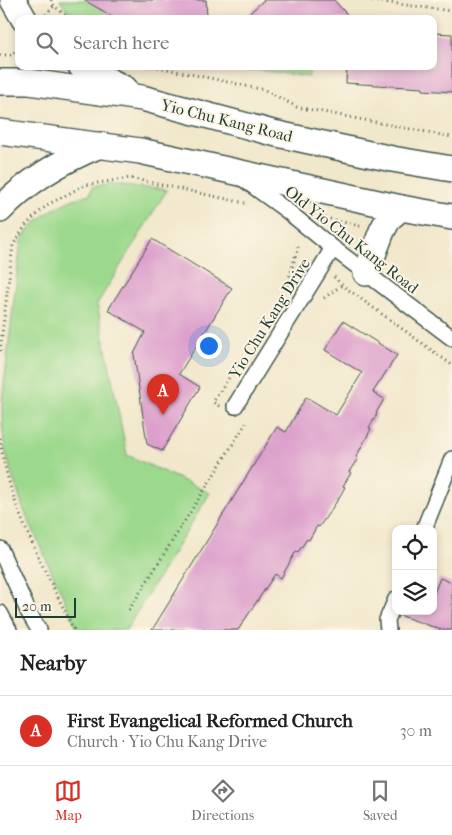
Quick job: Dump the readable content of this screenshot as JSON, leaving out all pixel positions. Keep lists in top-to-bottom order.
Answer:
{
  "streets": {
    "main road": ["Yio Chu Kang Road"],
    "street": ["Old Yio Chu Kang Road", "Yio Chu Kang Drive"]
  },
  "crossings": [
    ["Old Yio Chu Kang Road", "Yio Chu Kang Drive"]
  ],
  "scale_bar": "20 m",
  "page": {
    "search": "Search here",
    "pins": "A",
    "scale": "20 m",
    "heading": "Nearby",
    "list": [
      {
        "mark": "A",
        "name": "First Evangelical Reformed Church",
        "note": "Church · Yio Chu Kang Drive",
        "value": "30 m"
      }
    ],
    "nav": ["Map", "Directions", "Saved"]
  }
}
